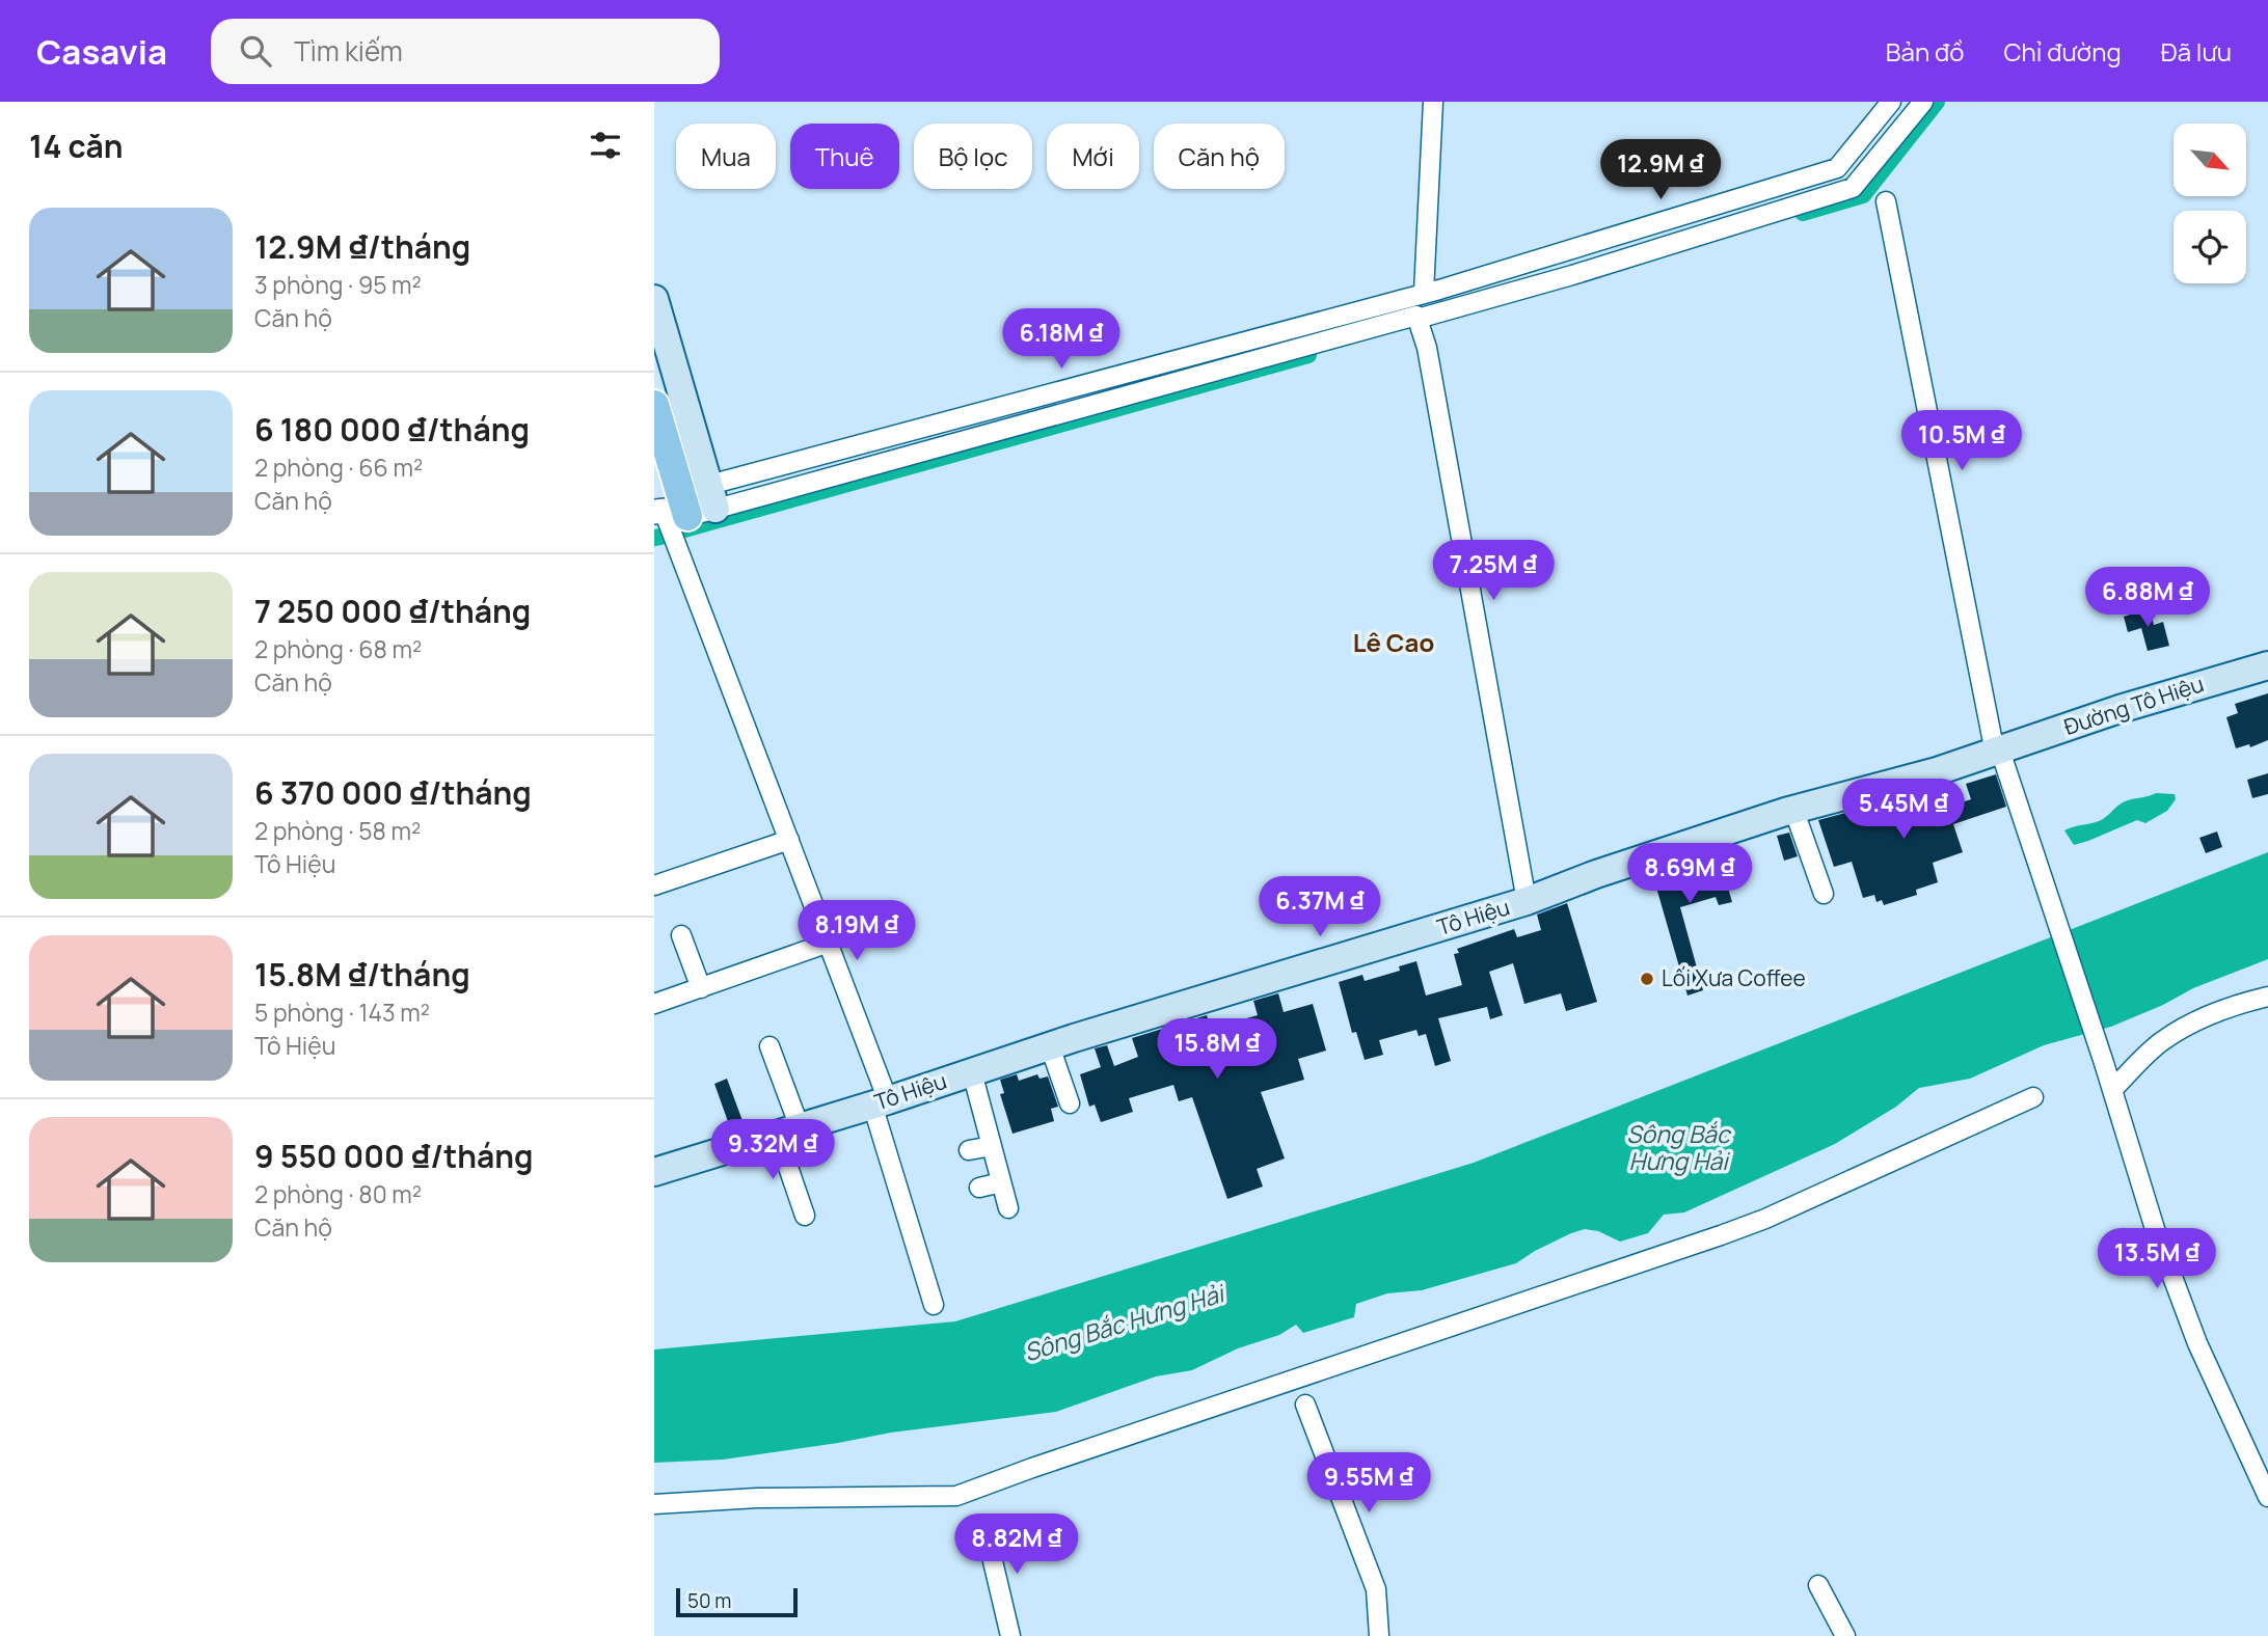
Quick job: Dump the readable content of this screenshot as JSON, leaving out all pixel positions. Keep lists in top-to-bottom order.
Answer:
{
  "streets": {
    "main road": ["Đường Tô Hiệu", "Tô Hiệu"]
  },
  "crossings": [
    ["Đường Tô Hiệu", "Tô Hiệu"]
  ],
  "districts": ["Lê Cao"],
  "water": ["Sông Bắc Hưng Hải"],
  "places": ["Lối Xưa Coffee"],
  "scale_bar": "50 m",
  "north": "bottom right",
  "page": {
    "header": "Casavia",
    "search": "Tìm kiếm",
    "nav": ["Bản đồ", "Chỉ đường", "Đã lưu"],
    "heading": "14 căn",
    "chip": [
      "Mua",
      "Thuê",
      "Bộ lọc",
      "Mới",
      "Căn hộ"
    ],
    "price": [
      "12.9M ₫",
      "6.18M ₫",
      "10.5M ₫",
      "7.25M ₫",
      "6.88M ₫",
      "5.45M ₫",
      "8.69M ₫",
      "6.37M ₫",
      "8.19M ₫",
      "15.8M ₫",
      "9.32M ₫",
      "13.5M ₫",
      "9.55M ₫",
      "8.82M ₫"
    ],
    "list": [
      {
        "name": "12.9M ₫/tháng",
        "note": "3 phòng · 95 m² · Căn hộ"
      },
      {
        "name": "6 180 000 ₫/tháng",
        "note": "2 phòng · 66 m² · Căn hộ"
      },
      {
        "name": "7 250 000 ₫/tháng",
        "note": "2 phòng · 68 m² · Căn hộ"
      },
      {
        "name": "6 370 000 ₫/tháng",
        "note": "2 phòng · 58 m² · Tô Hiệu"
      },
      {
        "name": "15.8M ₫/tháng",
        "note": "5 phòng · 143 m² · Tô Hiệu"
      },
      {
        "name": "9 550 000 ₫/tháng",
        "note": "2 phòng · 80 m² · Căn hộ"
      }
    ],
    "scale": "50 m"
  }
}
